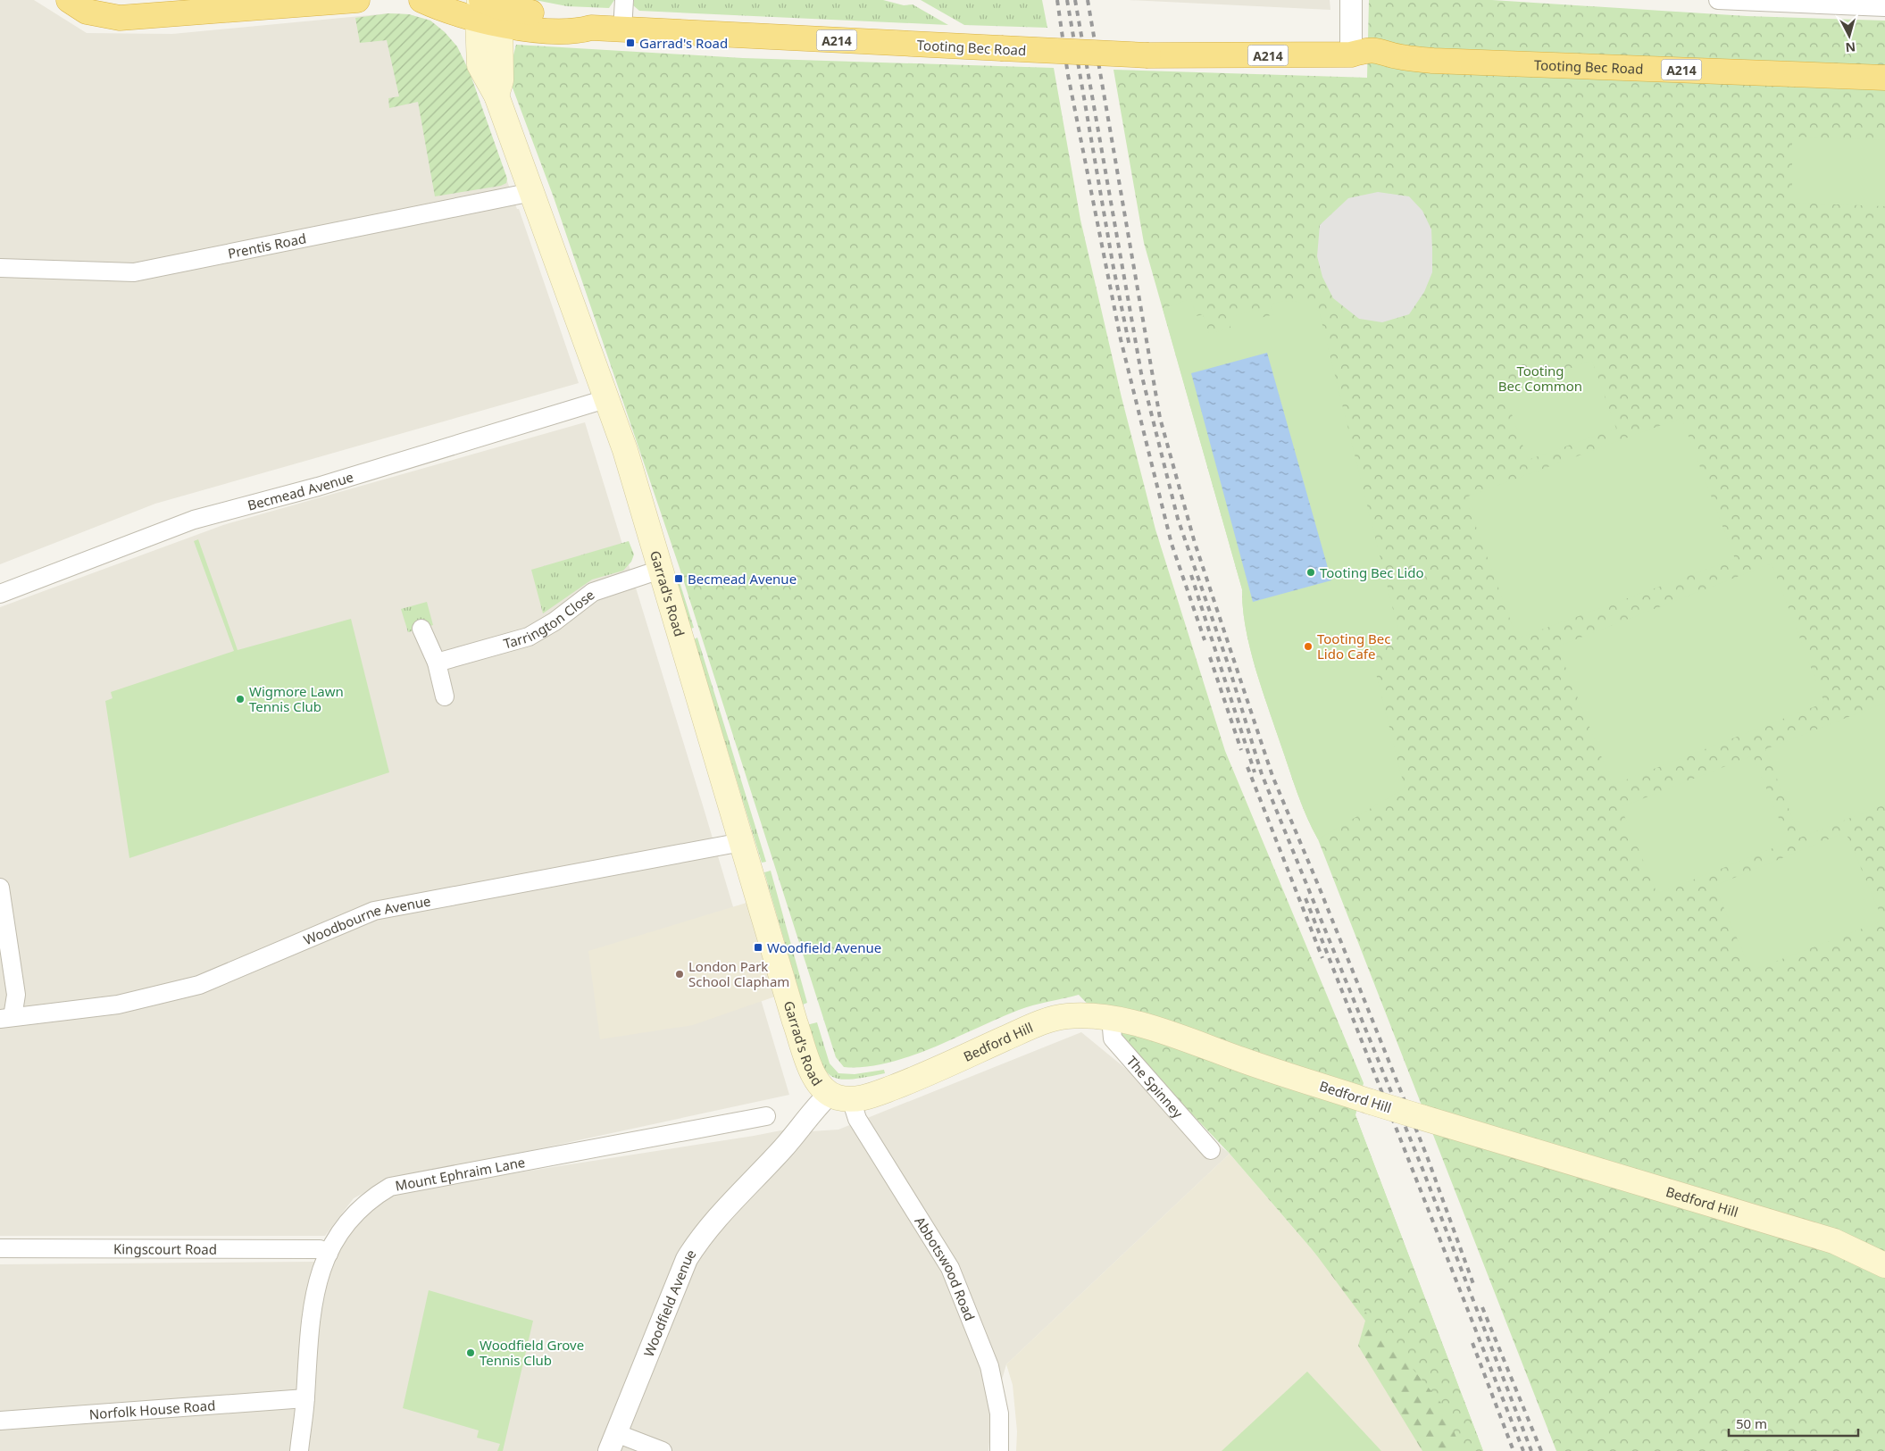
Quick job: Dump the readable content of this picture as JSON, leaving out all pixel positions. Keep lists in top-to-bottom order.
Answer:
{
  "streets": {
    "highway": ["A214", "Tooting Bec Road"],
    "main road": ["Garrad's Road", "Bedford Hill"],
    "street": [
      "Prentis Road",
      "Becmead Avenue",
      "Tarrington Close",
      "Woodbourne Avenue",
      "The Spinney",
      "Mount Ephraim Lane",
      "Kingscourt Road",
      "Abbotswood Road",
      "Woodfield Avenue",
      "Norfolk House Road"
    ]
  },
  "crossings": [
    ["A214", "Tooting Bec Road"],
    ["A214", "Garrad's Road"],
    ["Tooting Bec Road", "Garrad's Road"],
    ["Prentis Road", "Garrad's Road"],
    ["Becmead Avenue", "Garrad's Road"],
    ["Garrad's Road", "Tarrington Close"],
    ["Garrad's Road", "Woodbourne Avenue"],
    ["Garrad's Road", "Bedford Hill"],
    ["Garrad's Road", "Abbotswood Road"],
    ["Garrad's Road", "Woodfield Avenue"],
    ["Bedford Hill", "The Spinney"],
    ["Bedford Hill", "Abbotswood Road"],
    ["Bedford Hill", "Woodfield Avenue"],
    ["Mount Ephraim Lane", "Kingscourt Road"],
    ["Mount Ephraim Lane", "Norfolk House Road"],
    ["Abbotswood Road", "Woodfield Avenue"]
  ],
  "parks": ["Tooting Bec Common"],
  "places": {
    "transit": ["Garrad's Road", "Becmead Avenue", "Woodfield Avenue"],
    "other": [
      "Tooting Bec Lido",
      "Tooting Bec Lido Cafe",
      "Wigmore Lawn Tennis Club",
      "London Park School Clapham",
      "Woodfield Grove Tennis Club"
    ]
  },
  "scale_bar": "50 m",
  "north": "bottom"
}
